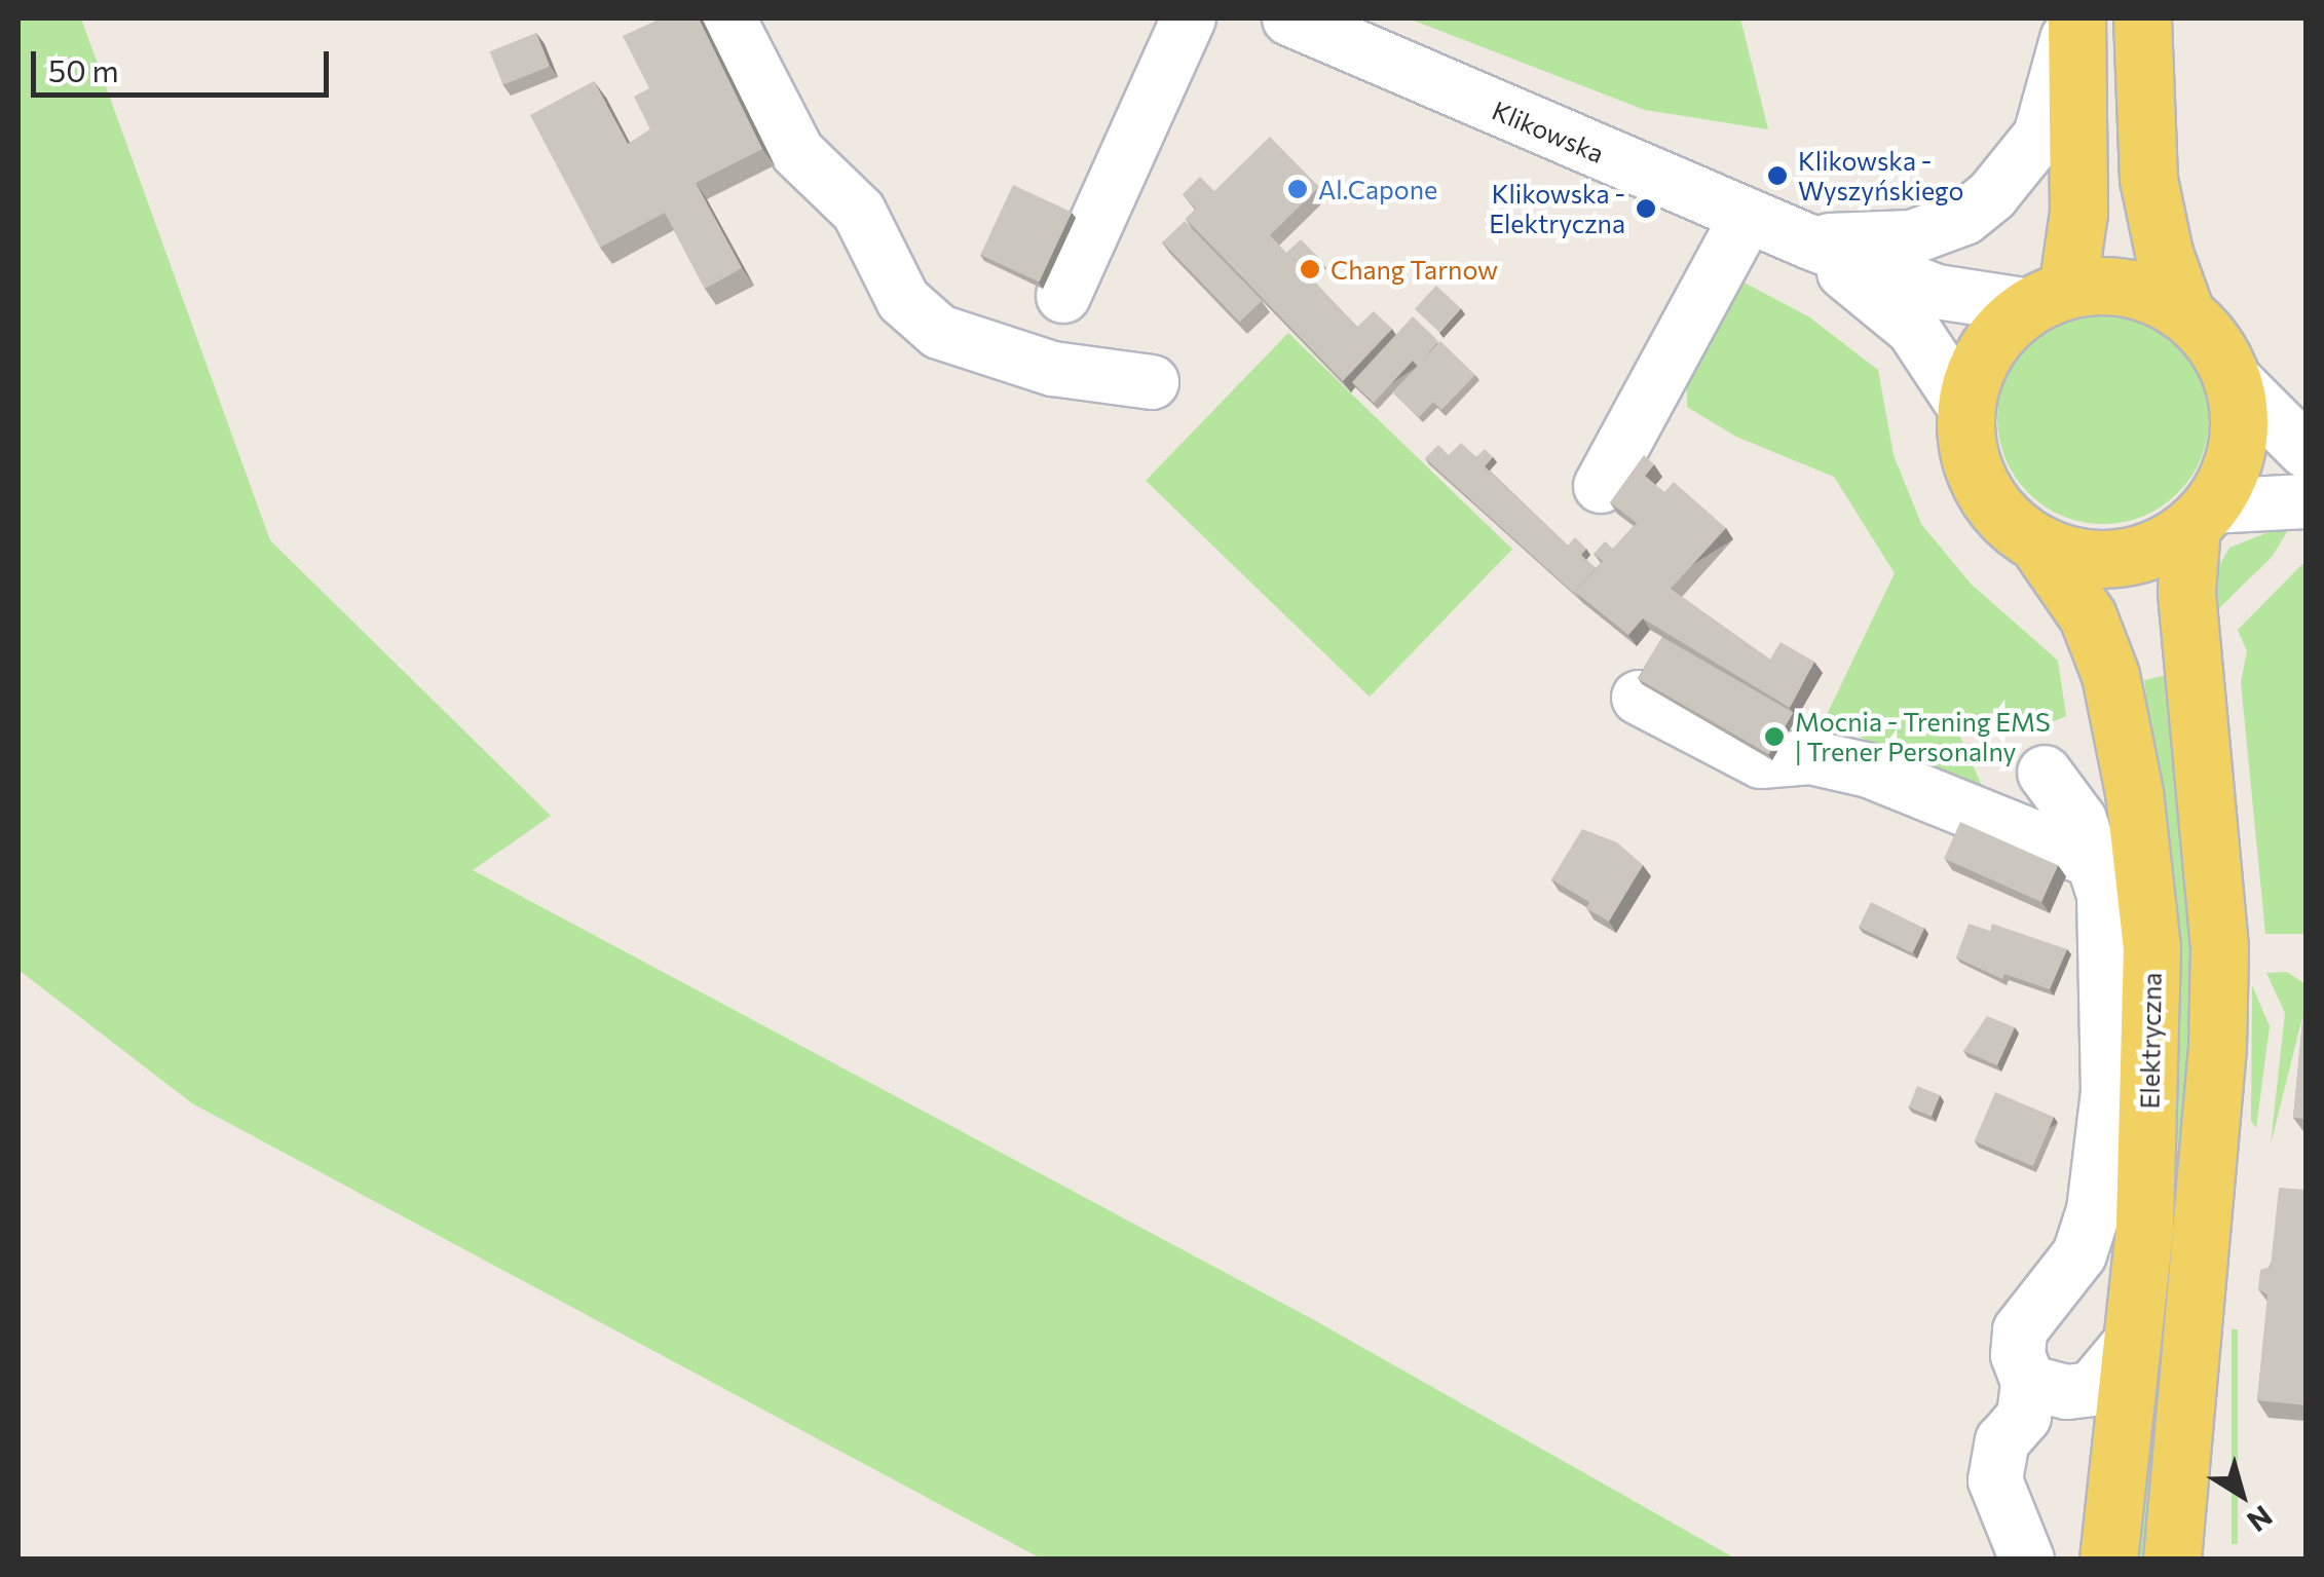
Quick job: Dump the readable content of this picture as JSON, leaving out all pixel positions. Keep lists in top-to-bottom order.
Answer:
{
  "streets": {
    "main road": ["Elektryczna"],
    "street": ["Klikowska"]
  },
  "crossings": [
    ["Klikowska", "Elektryczna"]
  ],
  "places": [
    "Klikowska - Wyszyńskiego",
    "Al.Capone",
    "Klikowska - Elektryczna",
    "Chang Tarnow",
    "Mocnia - Trening EMS | Trener Personalny"
  ],
  "scale_bar": "50 m",
  "north": "bottom right"
}
